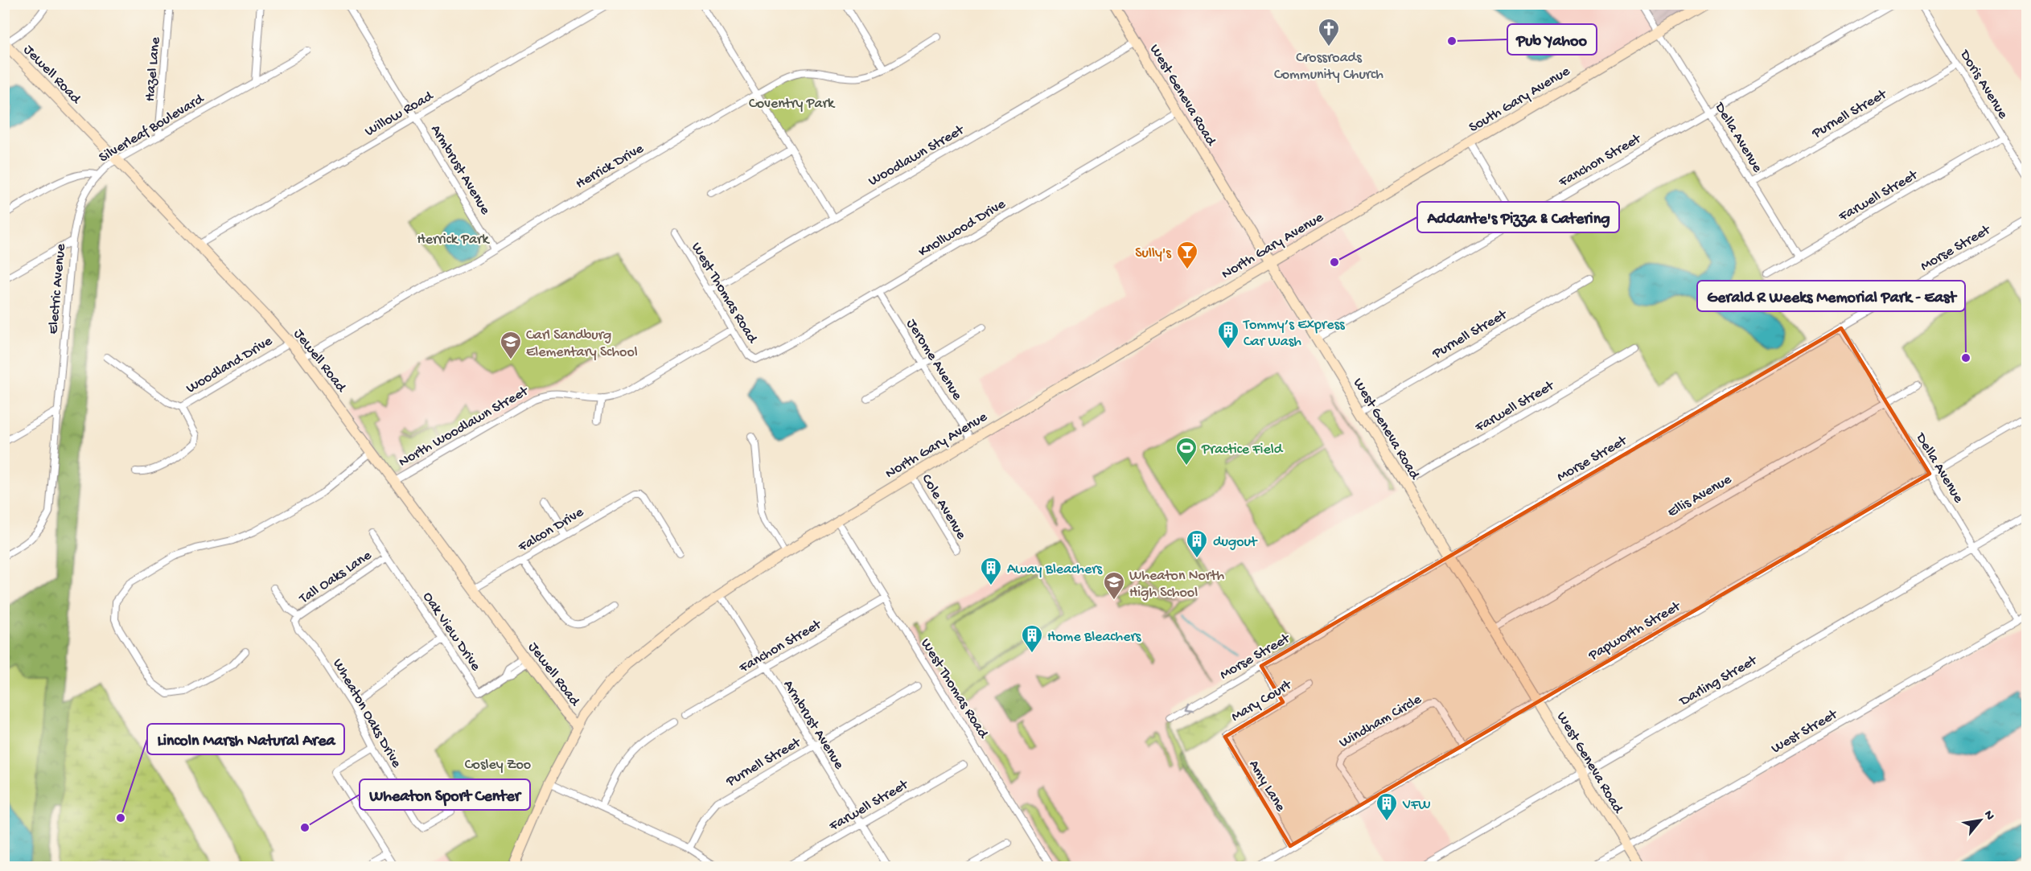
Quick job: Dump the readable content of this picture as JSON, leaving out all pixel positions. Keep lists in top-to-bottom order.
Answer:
{
  "streets": {
    "street": [
      "Hazel Lane",
      "Jewell Road",
      "Doris Avenue",
      "West Geneva Road",
      "South Gary Avenue",
      "Willow Road",
      "Purnell Street",
      "Silverleaf Boulevard",
      "Della Avenue",
      "Woodlawn Street",
      "Fanchon Street",
      "Herrick Drive",
      "Armbrust Avenue",
      "Farwell Street",
      "Knollwood Drive",
      "North Gary Avenue",
      "Morse Street",
      "Electric Avenue",
      "West Thomas Road",
      "Jerome Avenue",
      "Woodland Drive",
      "North Woodlawn Street",
      "Ellis Avenue",
      "Cole Avenue",
      "Falcon Drive",
      "Tall Oaks Lane",
      "Papworth Street",
      "Oak View Drive",
      "Darling Street",
      "Mary Court",
      "Wheaton Oaks Drive",
      "Windham Circle",
      "West Street",
      "Amy Lane"
    ]
  },
  "crossings": [
    ["Hazel Lane", "Silverleaf Boulevard"],
    ["Jewell Road", "Willow Road"],
    ["Jewell Road", "Silverleaf Boulevard"],
    ["Jewell Road", "Herrick Drive"],
    ["Jewell Road", "North Gary Avenue"],
    ["Jewell Road", "Woodland Drive"],
    ["Jewell Road", "North Woodlawn Street"],
    ["Jewell Road", "Falcon Drive"],
    ["Jewell Road", "Oak View Drive"],
    ["Doris Avenue", "Purnell Street"],
    ["Doris Avenue", "Farwell Street"],
    ["West Geneva Road", "Purnell Street"],
    ["West Geneva Road", "Woodlawn Street"],
    ["West Geneva Road", "Fanchon Street"],
    ["West Geneva Road", "Farwell Street"],
    ["West Geneva Road", "Knollwood Drive"],
    ["West Geneva Road", "North Gary Avenue"],
    ["West Geneva Road", "Morse Street"],
    ["West Geneva Road", "Ellis Avenue"],
    ["West Geneva Road", "Papworth Street"],
    ["West Geneva Road", "Darling Street"],
    ["West Geneva Road", "West Street"],
    ["South Gary Avenue", "Della Avenue"],
    ["South Gary Avenue", "North Gary Avenue"],
    ["Willow Road", "Armbrust Avenue"],
    ["Purnell Street", "Della Avenue"],
    ["Purnell Street", "Armbrust Avenue"],
    ["Silverleaf Boulevard", "Electric Avenue"],
    ["Della Avenue", "Fanchon Street"],
    ["Della Avenue", "Farwell Street"],
    ["Della Avenue", "Morse Street"],
    ["Della Avenue", "Ellis Avenue"],
    ["Della Avenue", "Papworth Street"],
    ["Della Avenue", "Darling Street"],
    ["Della Avenue", "West Street"],
    ["Woodlawn Street", "West Thomas Road"],
    ["Fanchon Street", "Armbrust Avenue"],
    ["Fanchon Street", "West Thomas Road"],
    ["Herrick Drive", "Armbrust Avenue"],
    ["Armbrust Avenue", "Farwell Street"],
    ["Armbrust Avenue", "North Gary Avenue"],
    ["Knollwood Drive", "West Thomas Road"],
    ["Knollwood Drive", "Jerome Avenue"],
    ["North Gary Avenue", "West Thomas Road"],
    ["North Gary Avenue", "Jerome Avenue"],
    ["North Gary Avenue", "Cole Avenue"],
    ["West Thomas Road", "North Woodlawn Street"],
    ["Tall Oaks Lane", "Oak View Drive"],
    ["Tall Oaks Lane", "Wheaton Oaks Drive"],
    ["Papworth Street", "Windham Circle"],
    ["Papworth Street", "Amy Lane"],
    ["Mary Court", "Amy Lane"]
  ],
  "parks": ["Coventry Park", "Herrick Park", "Cosley Zoo"],
  "places": {
    "other": [
      "Pub Yahoo",
      "Addante's Pizza & Catering",
      "Gerald R Weeks Memorial Park - East",
      "Lincoln Marsh Natural Area",
      "Wheaton Sport Center"
    ],
    "church": ["Crossroads Community Church"],
    "bar": ["Sully's"],
    "building": [
      "Tommy’s Express Car Wash",
      "dugout",
      "Away Bleachers",
      "Home Bleachers",
      "VFW"
    ],
    "school or university": ["Carl Sandburg Elementary School", "Wheaton North High School"],
    "sports": ["Practice Field"]
  },
  "north": "top right"
}
